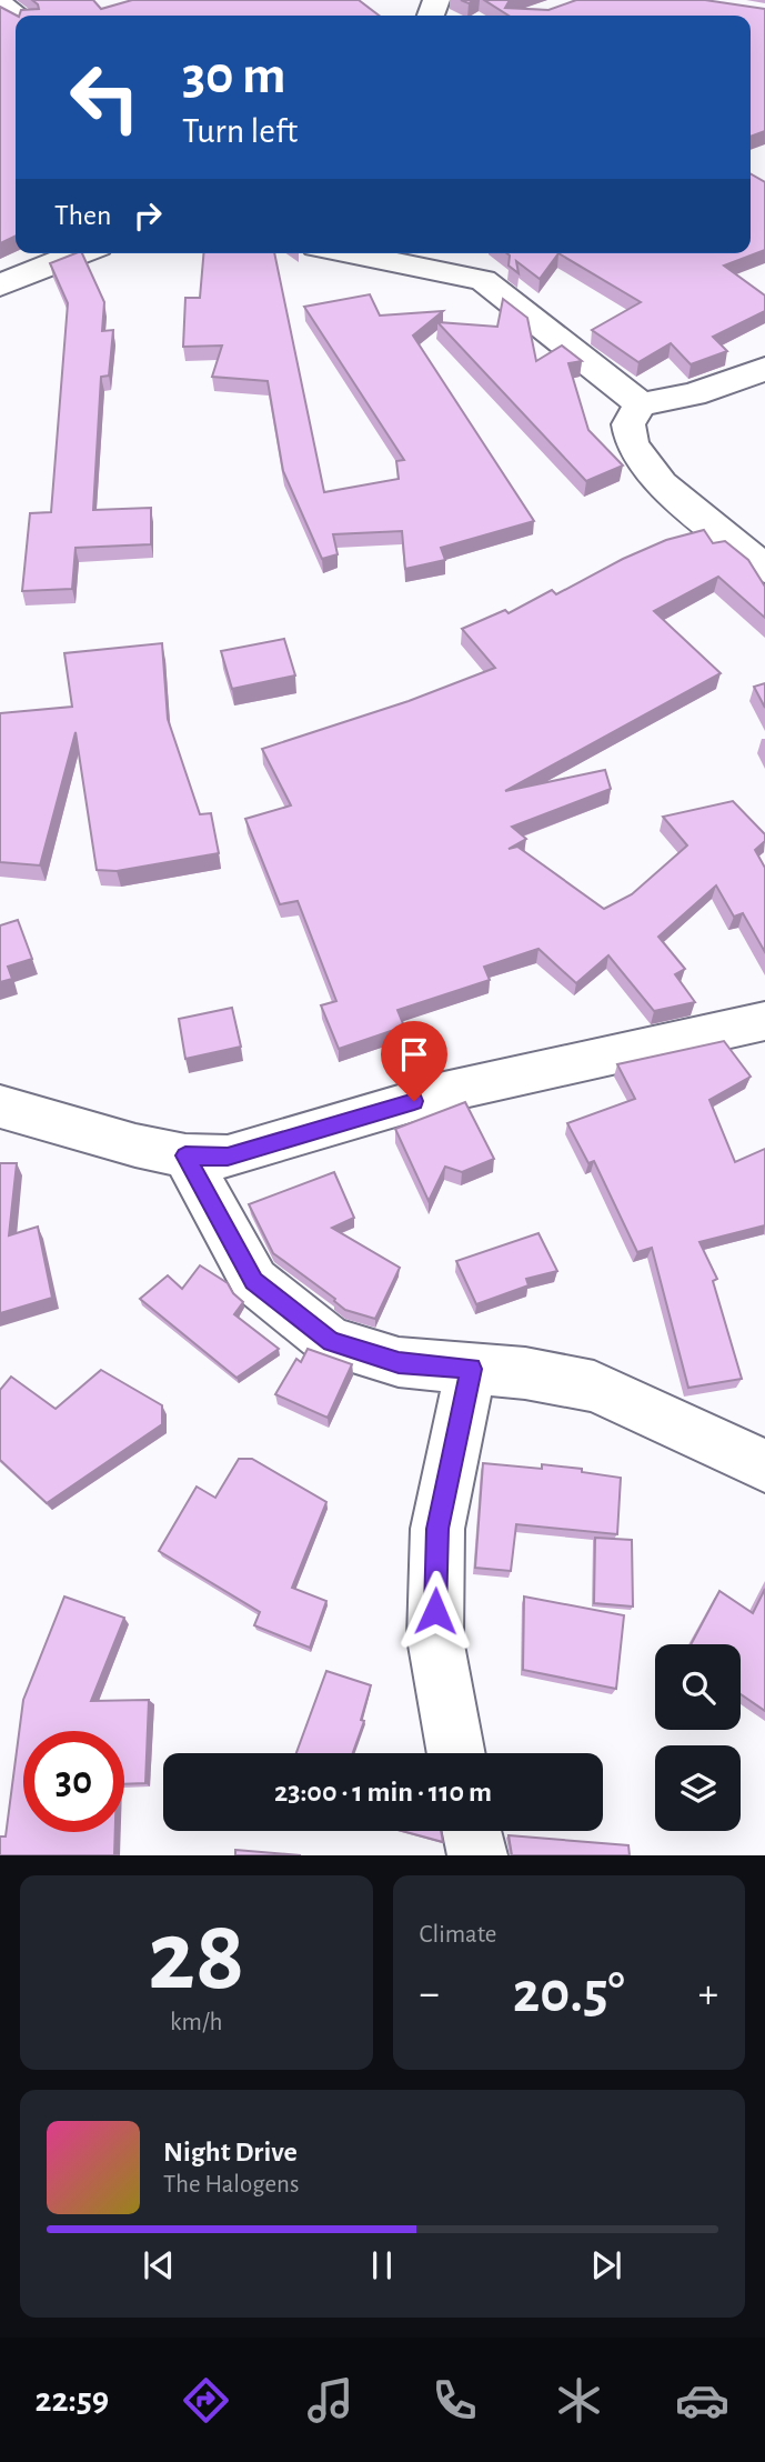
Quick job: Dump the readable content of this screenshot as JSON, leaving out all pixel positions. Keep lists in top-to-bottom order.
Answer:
{
  "page": {
    "turn": ["30 m", "Turn left"],
    "then": "Then",
    "limit": "30",
    "trip": "23:00 · 1 min · 110 m",
    "tile": [
      ["28", "km/h"],
      "Climate"
    ],
    "heat": ["−", "20.5°", "+"],
    "song": ["Night Drive", "The Halogens"],
    "tabs": "22:59"
  }
}
